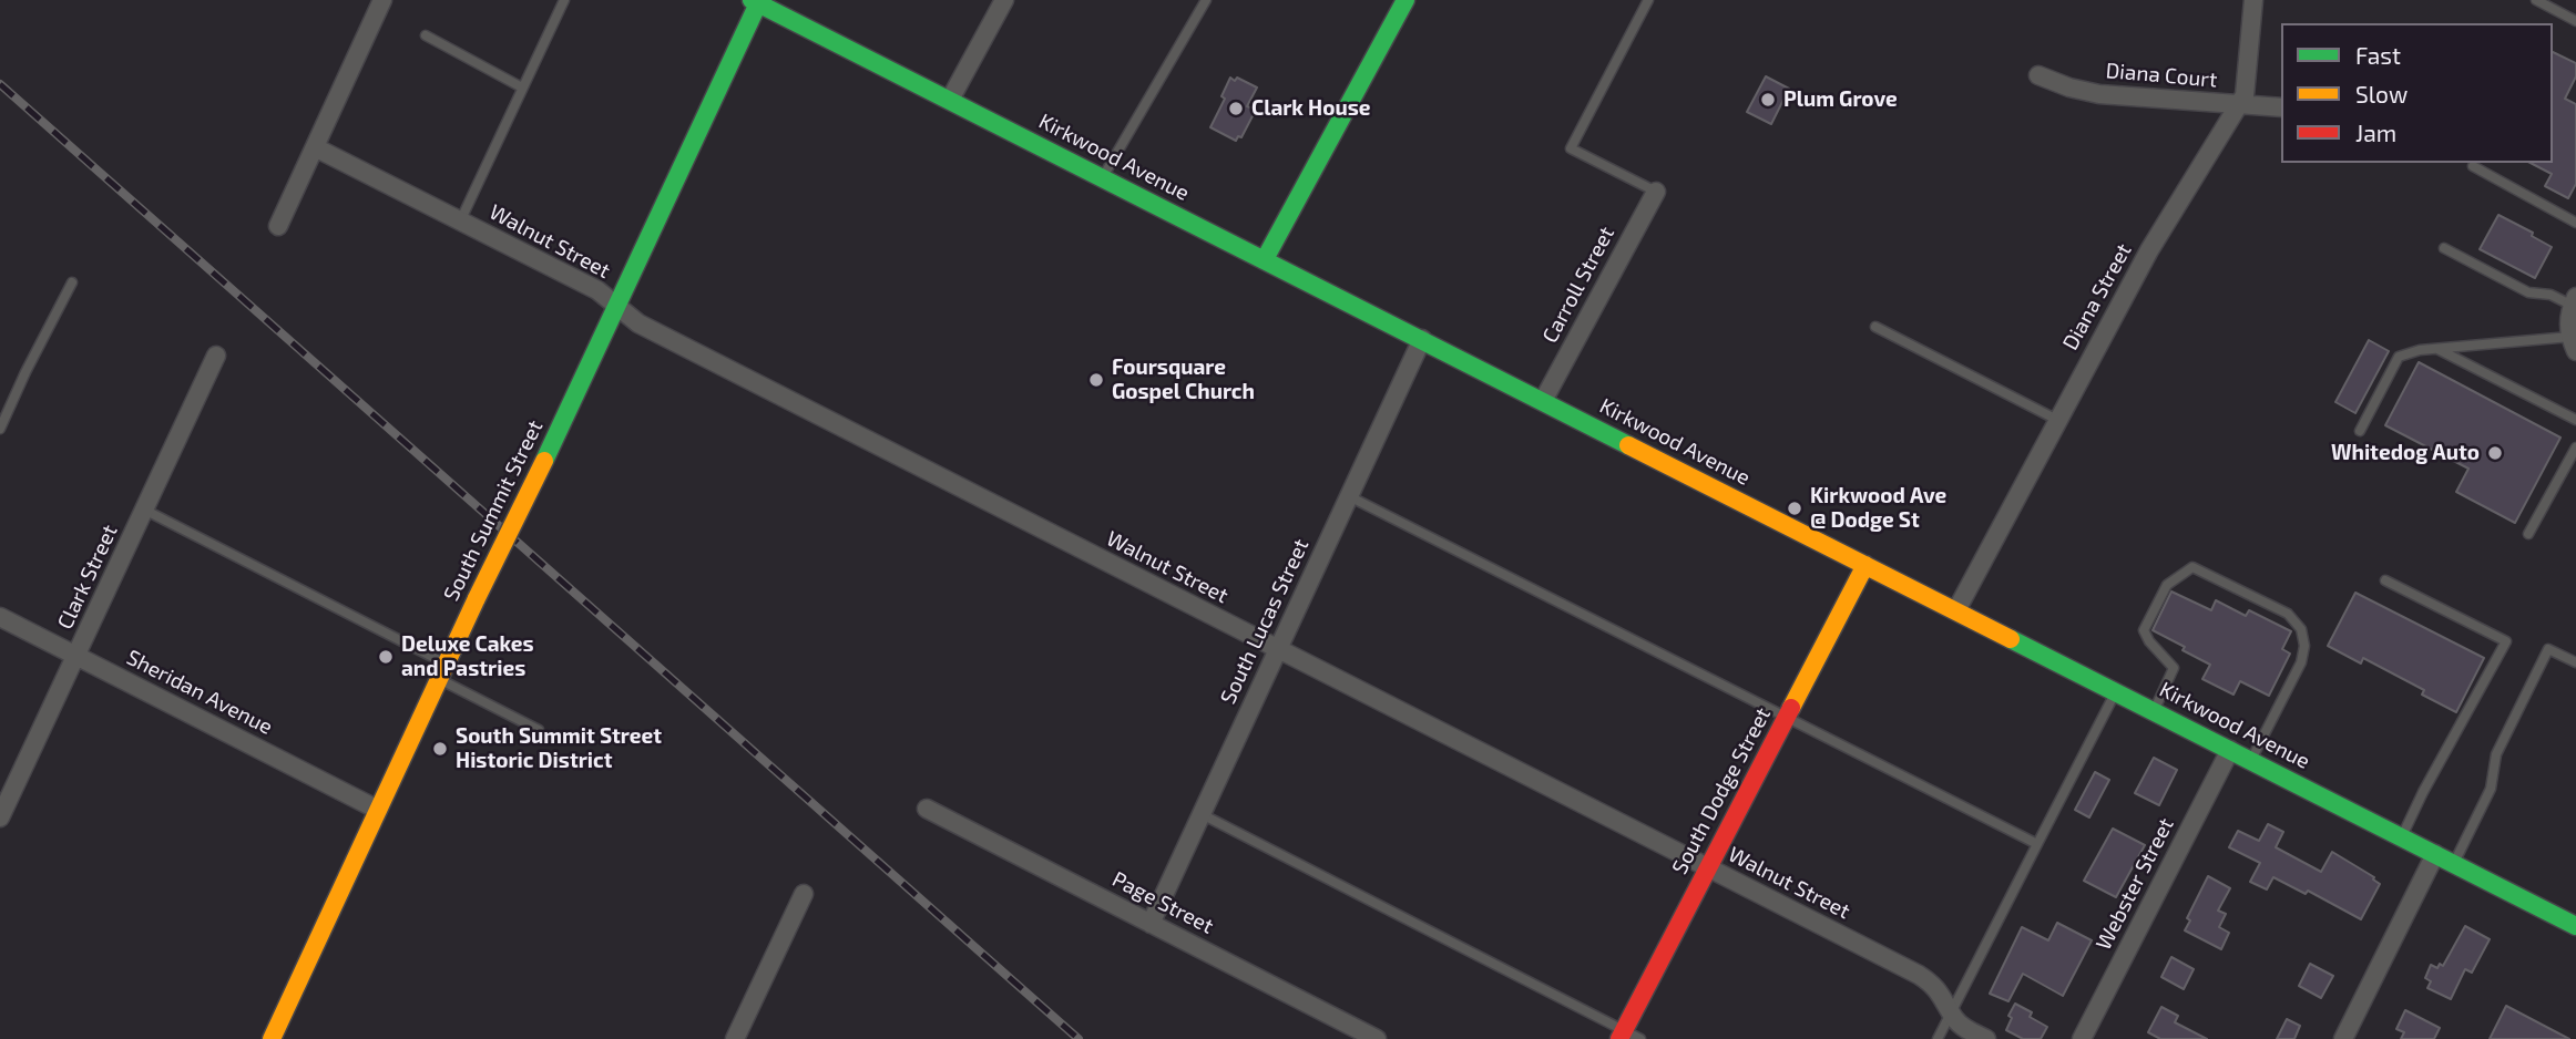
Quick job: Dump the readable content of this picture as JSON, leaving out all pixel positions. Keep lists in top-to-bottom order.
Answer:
{
  "streets": {
    "main road": ["Kirkwood Avenue", "South Summit Street", "South Dodge Street"],
    "street": [
      "Diana Court",
      "Walnut Street",
      "Carroll Street",
      "Diana Street",
      "Clark Street",
      "South Lucas Street",
      "Sheridan Avenue",
      "Webster Street",
      "Page Street"
    ]
  },
  "crossings": [
    ["Diana Court", "Diana Street"],
    ["Kirkwood Avenue", "Carroll Street"],
    ["Kirkwood Avenue", "Diana Street"],
    ["Kirkwood Avenue", "South Summit Street"],
    ["Kirkwood Avenue", "South Lucas Street"],
    ["Kirkwood Avenue", "South Dodge Street"],
    ["Kirkwood Avenue", "Webster Street"],
    ["Walnut Street", "South Summit Street"],
    ["Walnut Street", "South Lucas Street"],
    ["Walnut Street", "South Dodge Street"],
    ["South Summit Street", "Sheridan Avenue"],
    ["Clark Street", "Sheridan Avenue"],
    ["South Lucas Street", "Page Street"]
  ],
  "places": [
    "Plum Grove",
    "Clark House",
    "Foursquare Gospel Church",
    "Whitedog Auto",
    "Kirkwood Ave @ Dodge St",
    "Deluxe Cakes and Pastries",
    "South Summit Street Historic District"
  ],
  "legend": ["Fast", "Slow", "Jam"]
}
